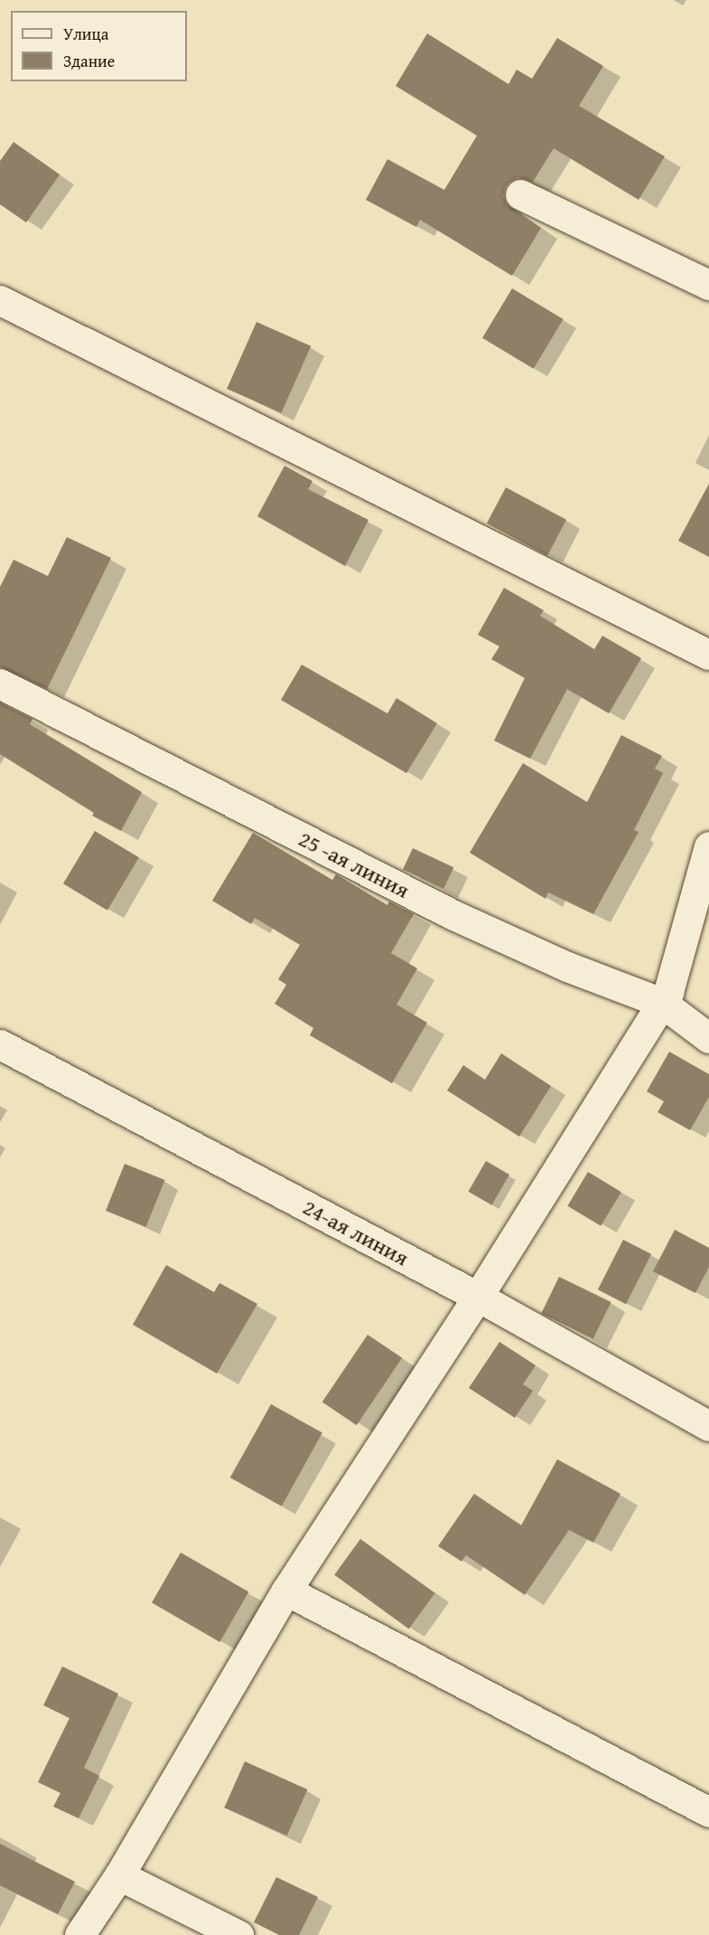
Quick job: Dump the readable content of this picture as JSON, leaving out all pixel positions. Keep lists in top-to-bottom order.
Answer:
{
  "streets": {
    "street": ["25 -ая линия", "24-ая линия"]
  },
  "legend": ["Улица", "Здание"]
}
